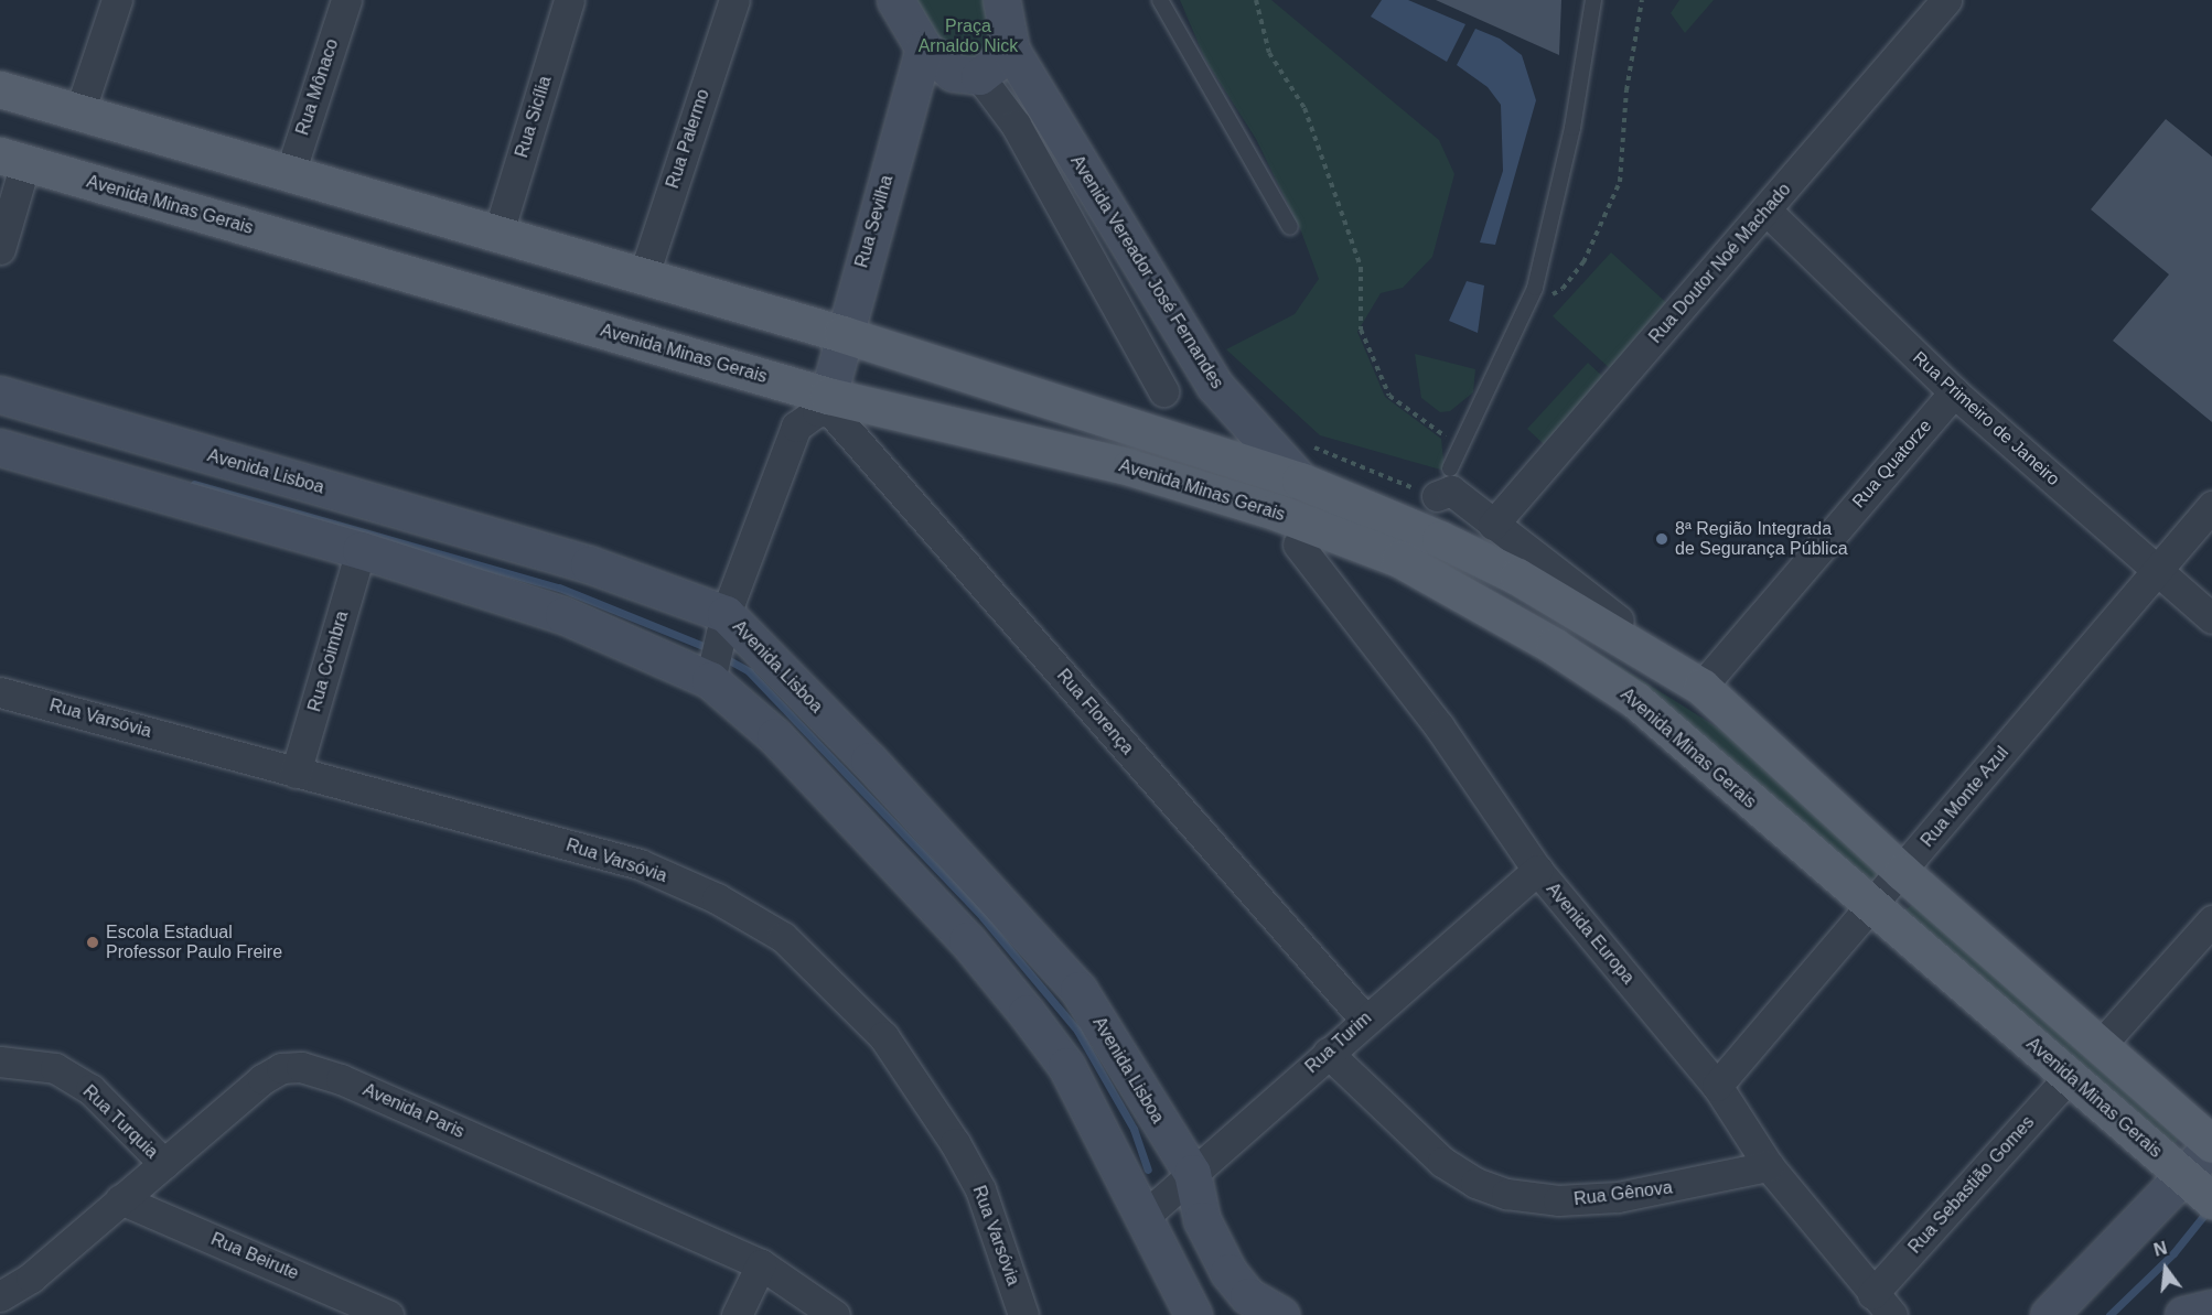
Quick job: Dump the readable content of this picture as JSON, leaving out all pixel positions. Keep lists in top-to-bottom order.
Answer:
{
  "streets": {
    "main road": ["Avenida Minas Gerais"],
    "street": [
      "Rua Mônaco",
      "Rua Sicília",
      "Rua Palermo",
      "Rua Sevilha",
      "Rua Doutor Noé Machado",
      "Avenida Vereador José Fernandes",
      "Rua Primeiro de Janeiro",
      "Rua Quatorze",
      "Avenida Lisboa",
      "Rua Coimbra",
      "Rua Florença",
      "Rua Varsóvia",
      "Rua Monte Azul",
      "Avenida Europa",
      "Rua Turim",
      "Avenida Paris",
      "Rua Turquia",
      "Rua Sebastião Gomes",
      "Rua Gênova",
      "Rua Beirute"
    ]
  },
  "crossings": [
    ["Avenida Minas Gerais", "Rua Sevilha"],
    ["Avenida Minas Gerais", "Rua Florença"],
    ["Avenida Minas Gerais", "Rua Monte Azul"],
    ["Avenida Minas Gerais", "Rua Sebastião Gomes"],
    ["Rua Sevilha", "Rua Florença"],
    ["Rua Doutor Noé Machado", "Rua Primeiro de Janeiro"],
    ["Rua Primeiro de Janeiro", "Rua Quatorze"],
    ["Rua Primeiro de Janeiro", "Rua Monte Azul"],
    ["Avenida Lisboa", "Rua Turim"],
    ["Rua Coimbra", "Rua Varsóvia"],
    ["Rua Florença", "Rua Turim"],
    ["Rua Monte Azul", "Avenida Europa"],
    ["Avenida Europa", "Rua Turim"],
    ["Avenida Europa", "Rua Sebastião Gomes"],
    ["Avenida Europa", "Rua Gênova"],
    ["Rua Turim", "Rua Gênova"],
    ["Avenida Paris", "Rua Turquia"],
    ["Avenida Paris", "Rua Beirute"]
  ],
  "parks": ["Praça Arnaldo Nick"],
  "places": ["8ª Região Integrada de Segurança Pública", "Escola Estadual Professor Paulo Freire"],
  "north": "top"
}
